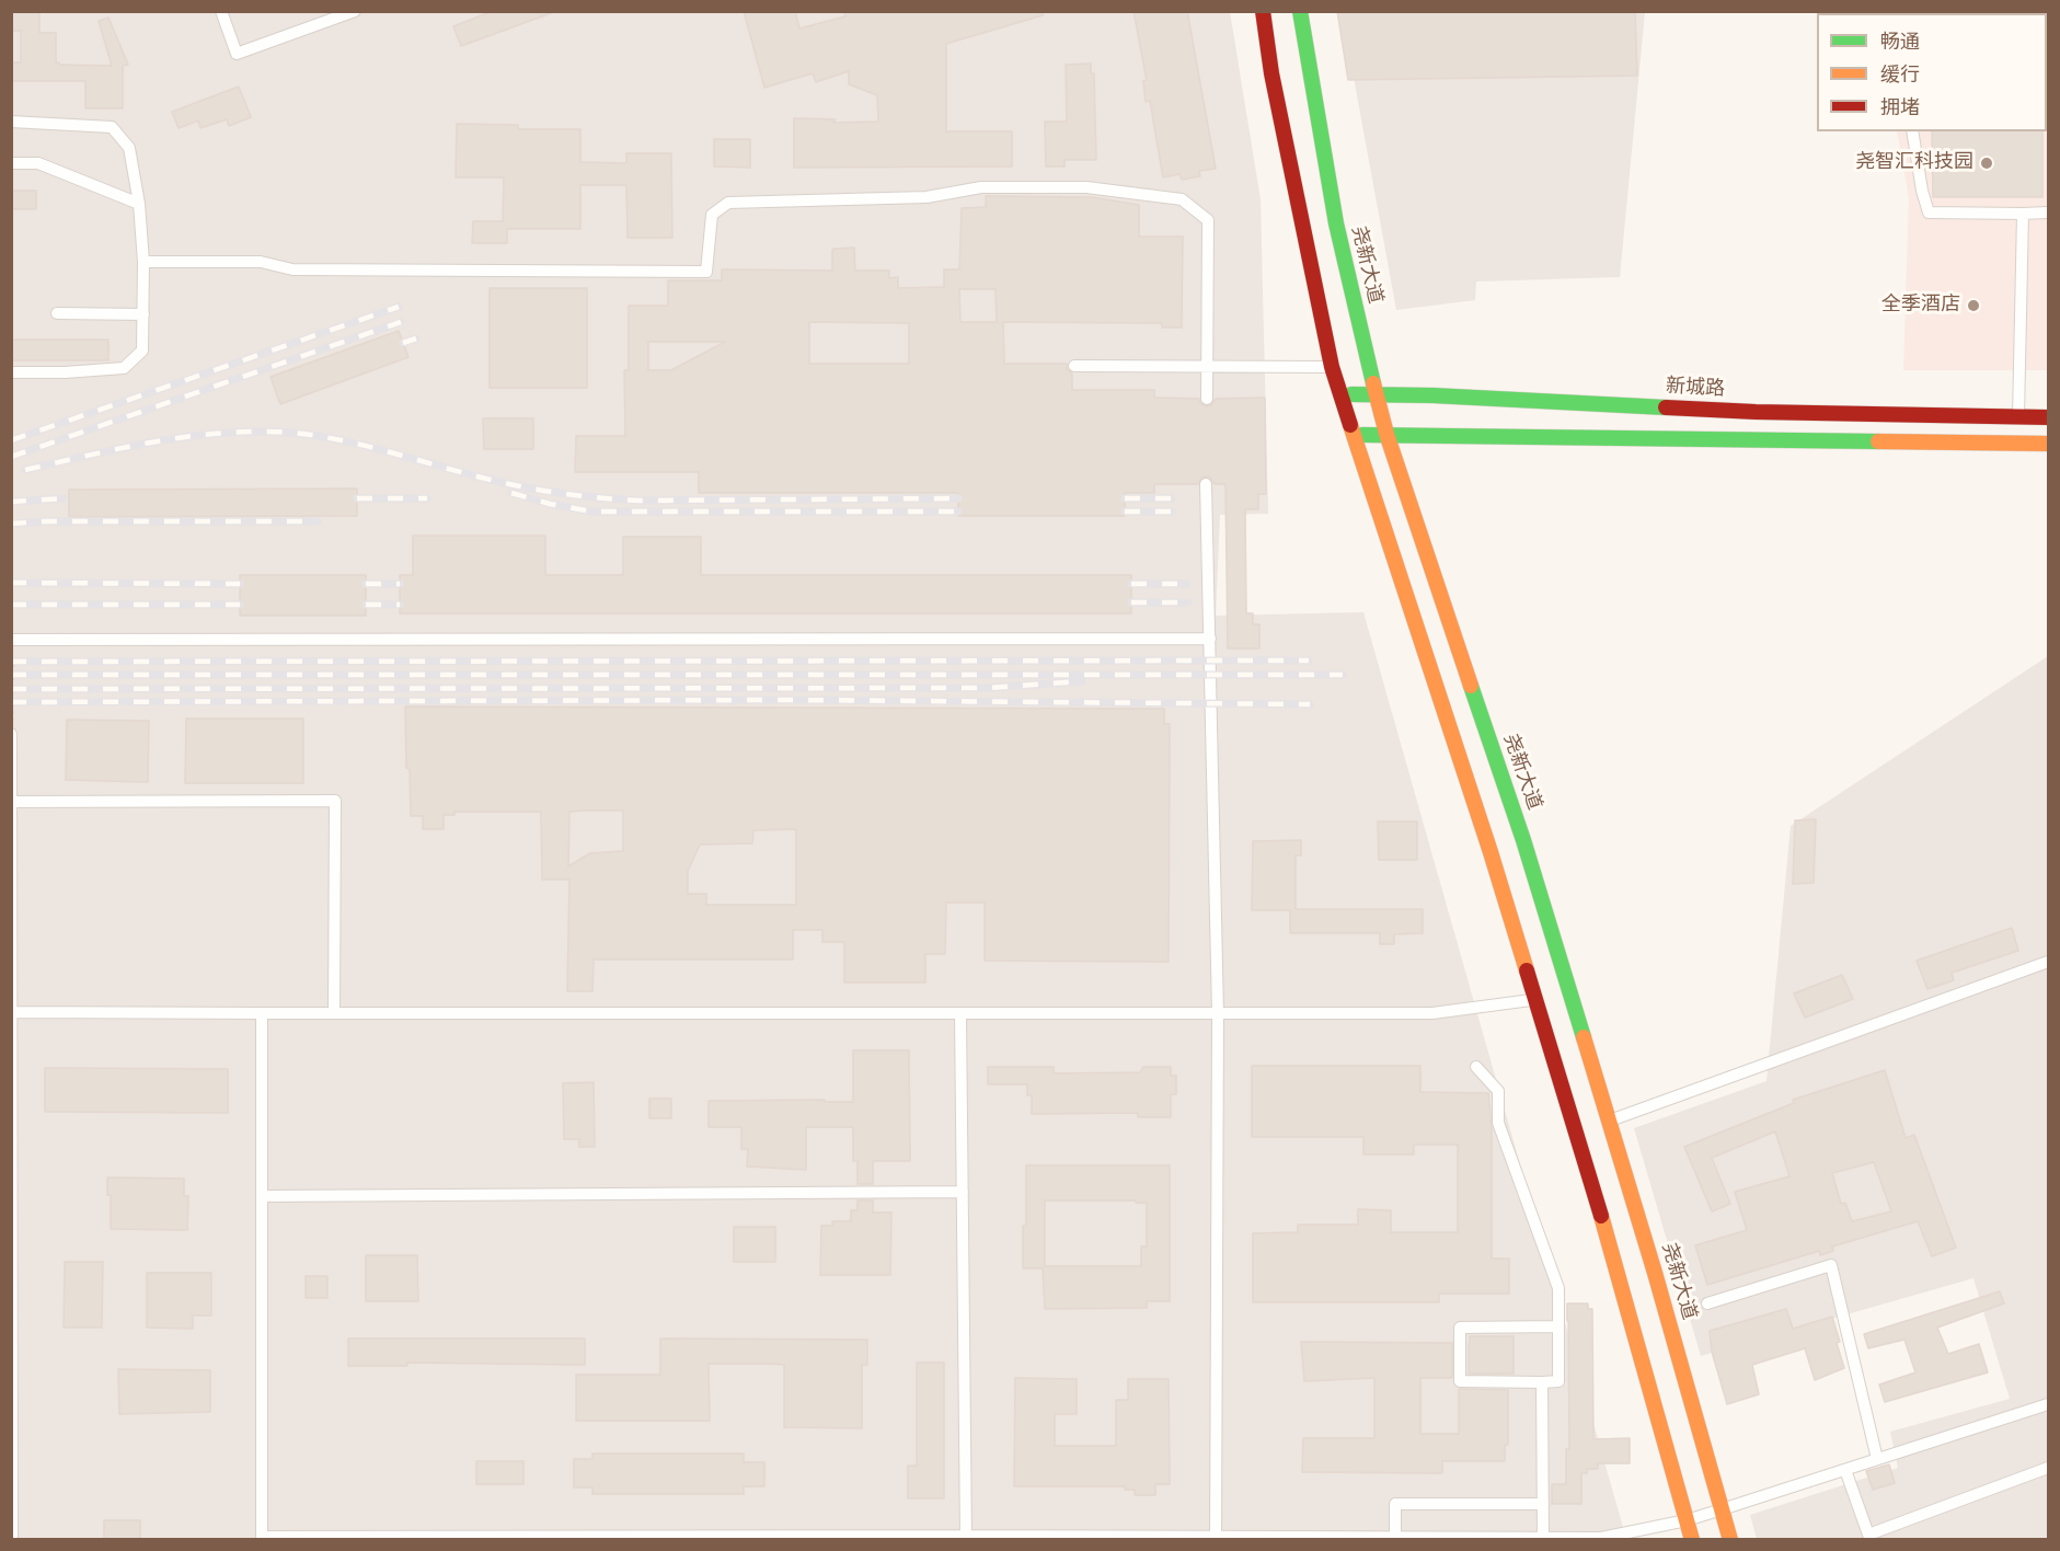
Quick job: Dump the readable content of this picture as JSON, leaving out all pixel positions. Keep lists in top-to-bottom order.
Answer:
{
  "streets": {
    "main road": ["尧新大道", "新城路"]
  },
  "crossings": [
    ["尧新大道", "新城路"]
  ],
  "places": ["尧智汇科技园", "全季酒店"],
  "legend": ["畅通", "缓行", "拥堵"]
}
